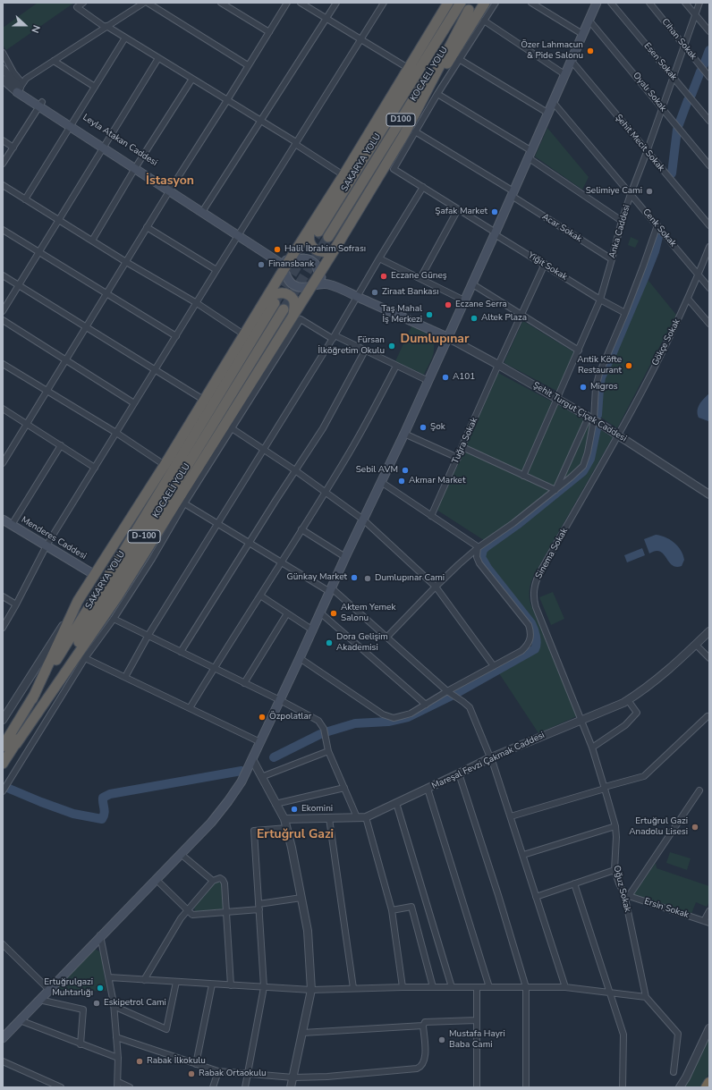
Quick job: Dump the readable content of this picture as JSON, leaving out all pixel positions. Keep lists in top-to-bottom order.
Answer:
{
  "streets": {
    "highway": [
      "KOCAELİ YOLU",
      "D100",
      "SAKARYA YOLU",
      "D-100"
    ],
    "main road": ["Leyla Atakan Caddesi", "Menderes Caddesi"],
    "street": [
      "Cihan Sokak",
      "Esen Sokak",
      "Oyalı Sokak",
      "Şehit Mecit Sokak",
      "Acar Sokak",
      "Cenk Sokak",
      "Anka Caddesi",
      "Yiğit Sokak",
      "Gökçe Sokak",
      "Şehit Turgut Çiçek Caddesi",
      "Tuğra Sokak",
      "Sinema Sokak",
      "Mareşal Fevzi Çakmak Caddesi",
      "Oğuz Sokak",
      "Ersin Sokak"
    ]
  },
  "crossings": [
    ["Cihan Sokak", "Anka Caddesi"],
    ["Esen Sokak", "Anka Caddesi"],
    ["Oyalı Sokak", "Anka Caddesi"],
    ["Şehit Mecit Sokak", "Anka Caddesi"],
    ["Acar Sokak", "Anka Caddesi"],
    ["Acar Sokak", "Yiğit Sokak"],
    ["Cenk Sokak", "Anka Caddesi"],
    ["Cenk Sokak", "Gökçe Sokak"],
    ["Anka Caddesi", "Yiğit Sokak"],
    ["Anka Caddesi", "Şehit Turgut Çiçek Caddesi"],
    ["Yiğit Sokak", "Tuğra Sokak"],
    ["Gökçe Sokak", "Şehit Turgut Çiçek Caddesi"],
    ["Gökçe Sokak", "Sinema Sokak"],
    ["Şehit Turgut Çiçek Caddesi", "Tuğra Sokak"],
    ["Şehit Turgut Çiçek Caddesi", "Sinema Sokak"],
    ["Sinema Sokak", "Mareşal Fevzi Çakmak Caddesi"],
    ["Sinema Sokak", "Oğuz Sokak"],
    ["Mareşal Fevzi Çakmak Caddesi", "Oğuz Sokak"],
    ["Oğuz Sokak", "Ersin Sokak"]
  ],
  "districts": ["İstasyon", "Dumlupınar", "Ertuğrul Gazi"],
  "places": [
    "Özer Lahmacun & Pide Salonu",
    "Selimiye Cami",
    "Şafak Market",
    "Halil İbrahim Sofrası",
    "Finansbank",
    "Eczane Güneş",
    "Ziraat Bankası",
    "Eczane Serra",
    "Taş Mahal İş Merkezi",
    "Altek Plaza",
    "Fürsan İlköğretim Okulu",
    "Antik Köfte Restaurant",
    "A101",
    "Migros",
    "Şok",
    "Sebil AVM",
    "Akmar Market",
    "Günkay Market",
    "Dumlupınar Cami",
    "Aktem Yemek Salonu",
    "Dora Gelişim Akademisi",
    "Özpolatlar",
    "Ekomini",
    "Ertuğrul Gazi Anadolu Lisesi",
    "Ertuğrulgazi Muhtarlığı",
    "Eskipetrol Cami",
    "Mustafa Hayri Baba Cami",
    "Rabak İlkokulu",
    "Rabak Ortaokulu"
  ],
  "north": "right"
}
